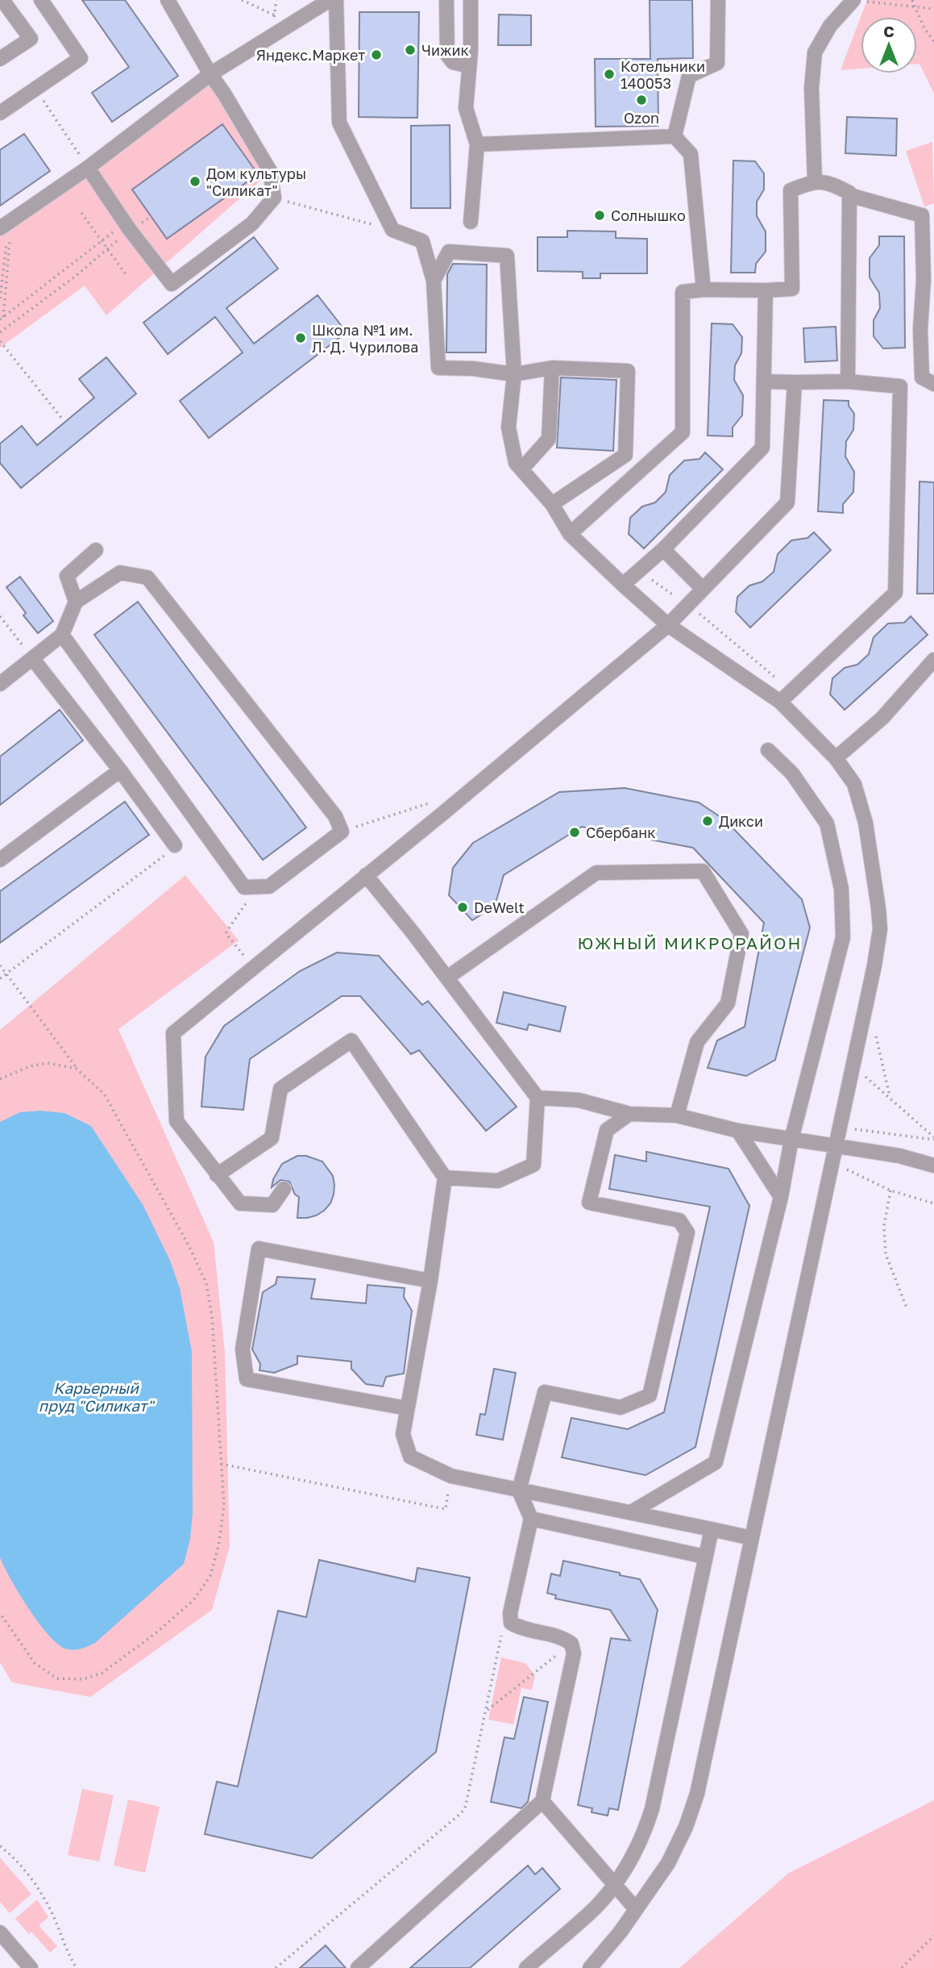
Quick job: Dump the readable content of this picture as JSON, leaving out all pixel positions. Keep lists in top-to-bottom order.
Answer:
{
  "districts": ["ЮЖНЫЙ МИКРОРАЙОН"],
  "water": ["Карьерный пруд \"Силикат\""],
  "places": [
    "Чижик",
    "Яндекс.Маркет",
    "Котельники 140053",
    "Ozon",
    "Дом культуры \"Силикат\"",
    "Солнышко",
    "Школа №1 им. Л. Д. Чурилова",
    "Дикси",
    "Сбербанк",
    "DeWelt"
  ],
  "north": "top"
}
